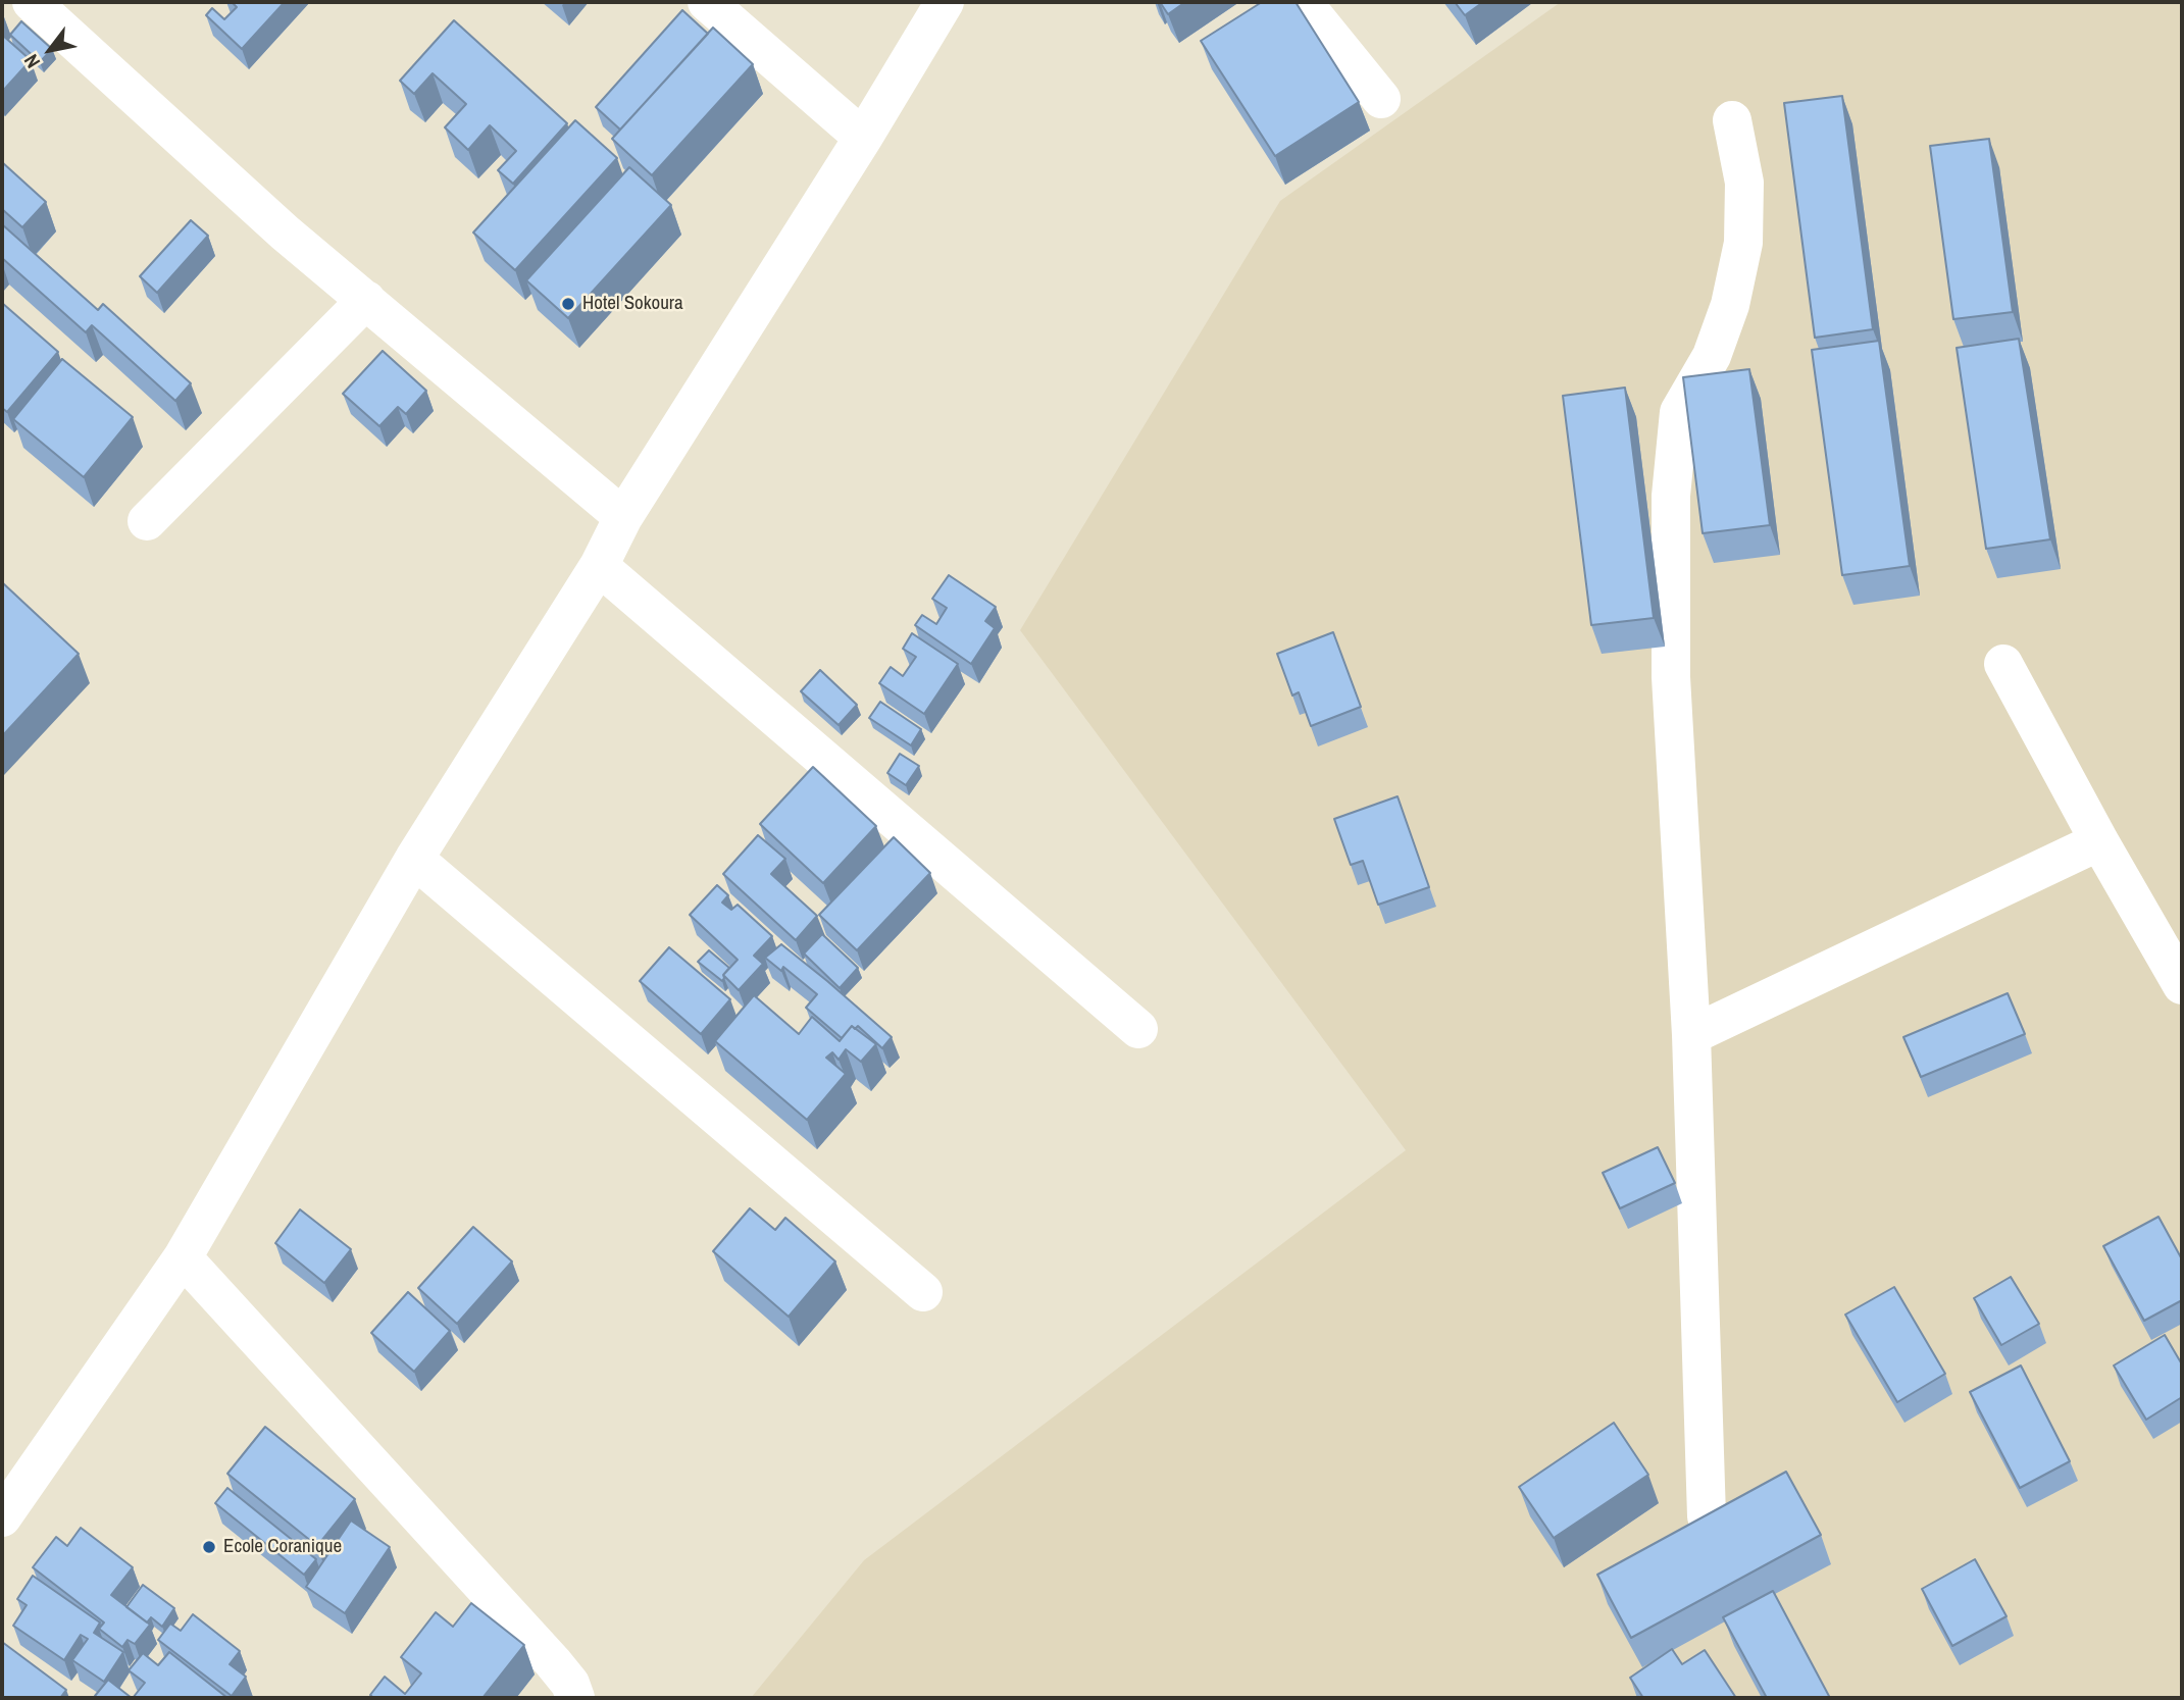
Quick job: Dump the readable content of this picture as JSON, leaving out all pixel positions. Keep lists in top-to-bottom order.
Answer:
{
  "places": ["Hotel Sokoura", "Ecole Coranique"],
  "north": "bottom left"
}
